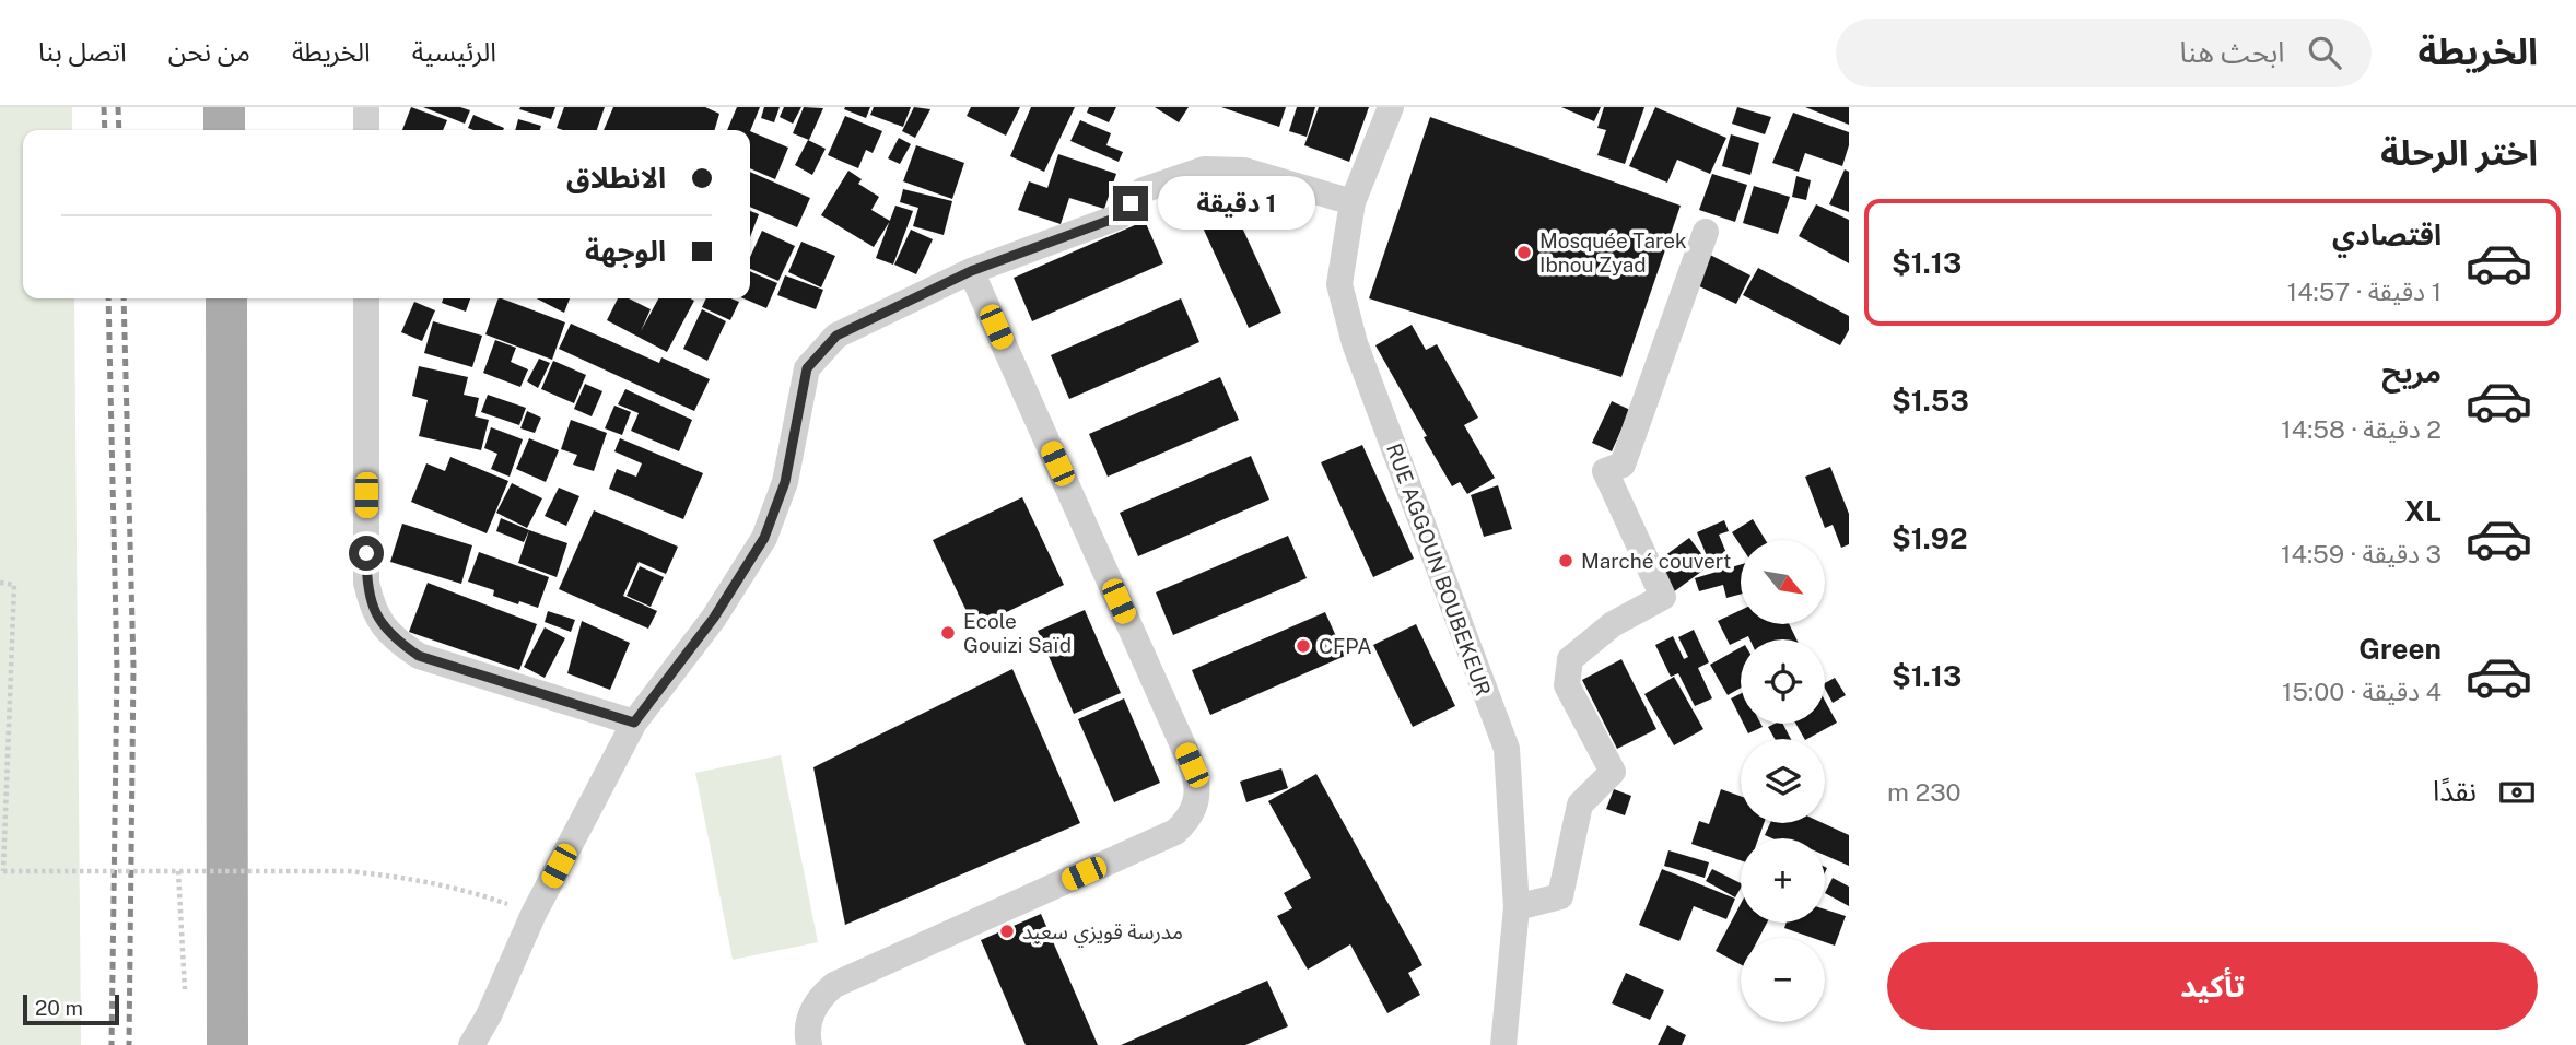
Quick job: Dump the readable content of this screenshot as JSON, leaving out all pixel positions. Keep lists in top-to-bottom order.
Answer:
{
  "streets": {
    "street": ["RUE AGGOUN BOUBEKEUR"]
  },
  "places": [
    "Mosquée Tarek Ibnou Zyad",
    "Marché couvert",
    "Ecole Gouizi Saïd",
    "CFPA",
    "مدرسة قويزي سعيد"
  ],
  "scale_bar": "20 m",
  "north": "bottom right",
  "page": {
    "header": "الخريطة",
    "search": "ابحث هنا",
    "nav": [
      "الرئيسية",
      "الخريطة",
      "من نحن",
      "اتصل بنا"
    ],
    "heading": "اختر الرحلة",
    "banner": ["الانطلاق", "الوجهة"],
    "bubble": "1 دقيقة",
    "list": [
      {
        "name": "اقتصادي",
        "note": "1 دقيقة · 14:57",
        "value": "$1.13"
      },
      {
        "name": "مريح",
        "note": "2 دقيقة · 14:58",
        "value": "$1.53"
      },
      {
        "name": "XL",
        "note": "3 دقيقة · 14:59",
        "value": "$1.92"
      },
      {
        "name": "Green",
        "note": "4 دقيقة · 15:00",
        "value": "$1.13"
      }
    ],
    "map_buttons": ["+", "−"],
    "pay": ["نقدًا", "230 m"],
    "buttons": "تأكيد",
    "scale": "20 m"
  }
}
